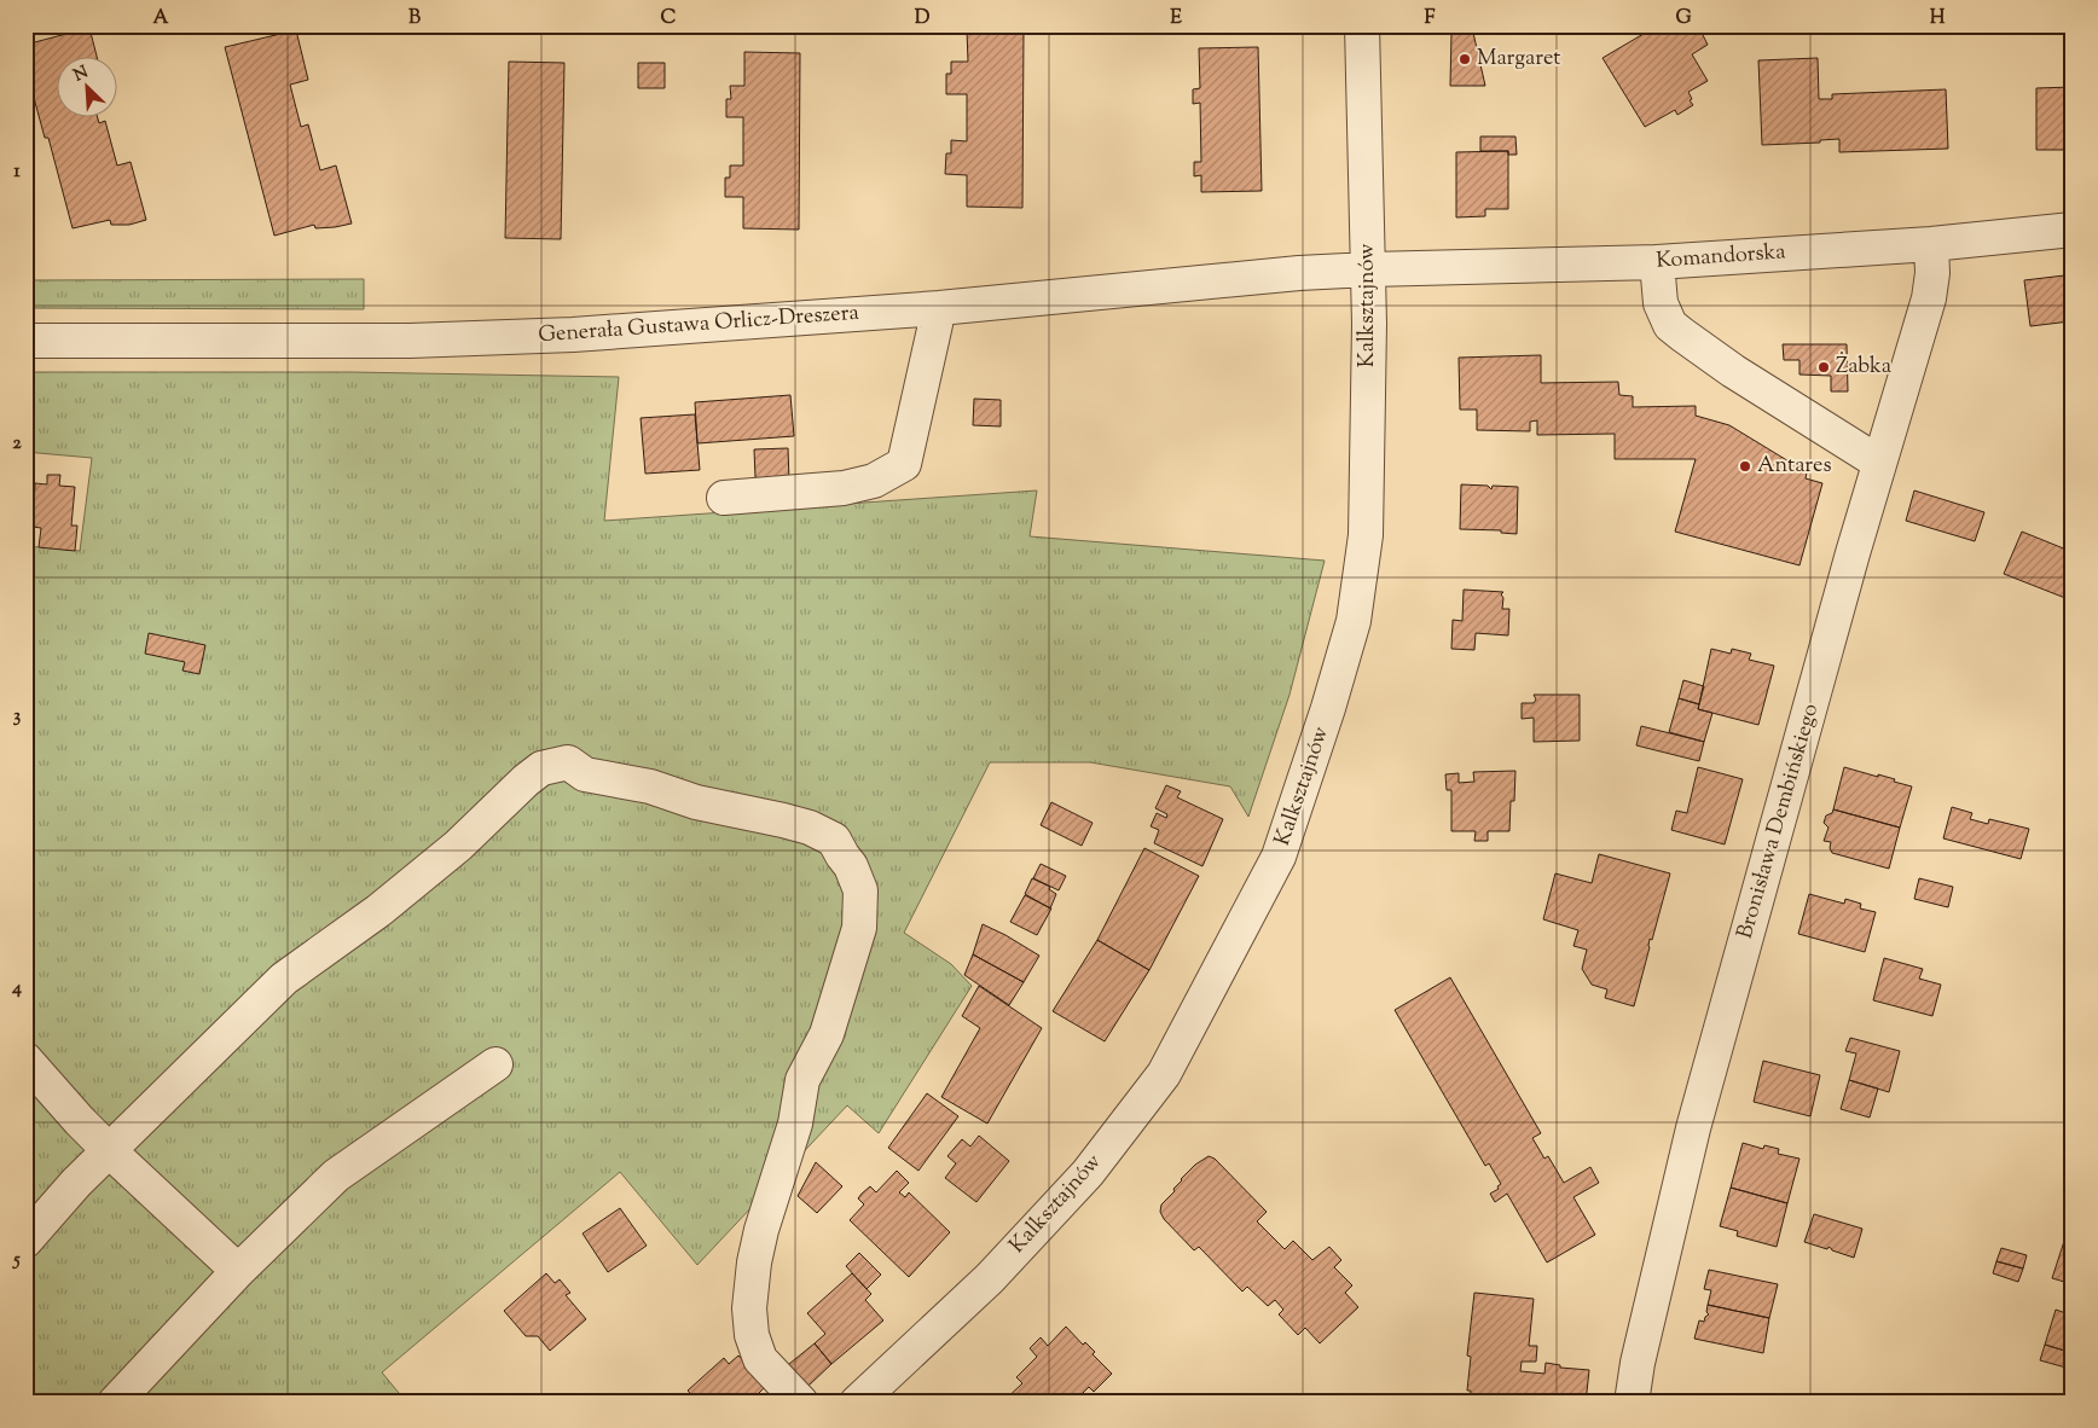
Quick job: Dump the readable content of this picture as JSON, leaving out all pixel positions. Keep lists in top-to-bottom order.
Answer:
{
  "streets": {
    "street": [
      "Komandorska",
      "Kalksztajnów",
      "Generała Gustawa Orlicz-Dreszera",
      "Bronisława Dembińskiego"
    ]
  },
  "crossings": [
    ["Komandorska", "Kalksztajnów"],
    ["Komandorska", "Generała Gustawa Orlicz-Dreszera"],
    ["Komandorska", "Bronisława Dembińskiego"],
    ["Kalksztajnów", "Generała Gustawa Orlicz-Dreszera"]
  ],
  "places": ["Margaret", "Żabka", "Antares"],
  "north": "top left",
  "grid": {
    "columns": [
      "A",
      "B",
      "C",
      "D",
      "E",
      "F",
      "G",
      "H"
    ],
    "rows": [
      "1",
      "2",
      "3",
      "4",
      "5"
    ]
  }
}
